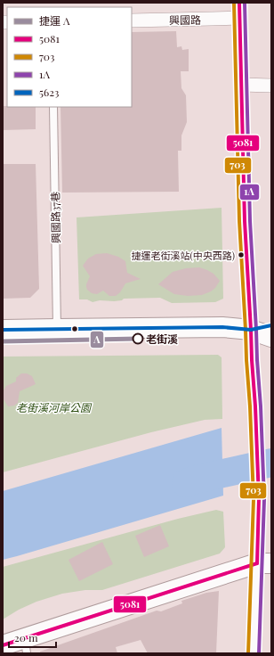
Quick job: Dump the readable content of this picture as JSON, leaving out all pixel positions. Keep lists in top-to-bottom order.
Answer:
{
  "streets": {
    "street": ["興國路"],
    "lane": ["興國路37巷"]
  },
  "parks": ["老街溪河岸公園"],
  "places": ["捷運老街溪站(中央西路)", "老街溪"],
  "lines": [
    "transit line 5081",
    "transit line 703",
    "transit line 1A",
    "transit line 5623",
    "metro line A"
  ],
  "legend": [
    "捷運 A",
    "5081",
    "703",
    "1A",
    "5623"
  ],
  "scale_bar": "20 m"
}
